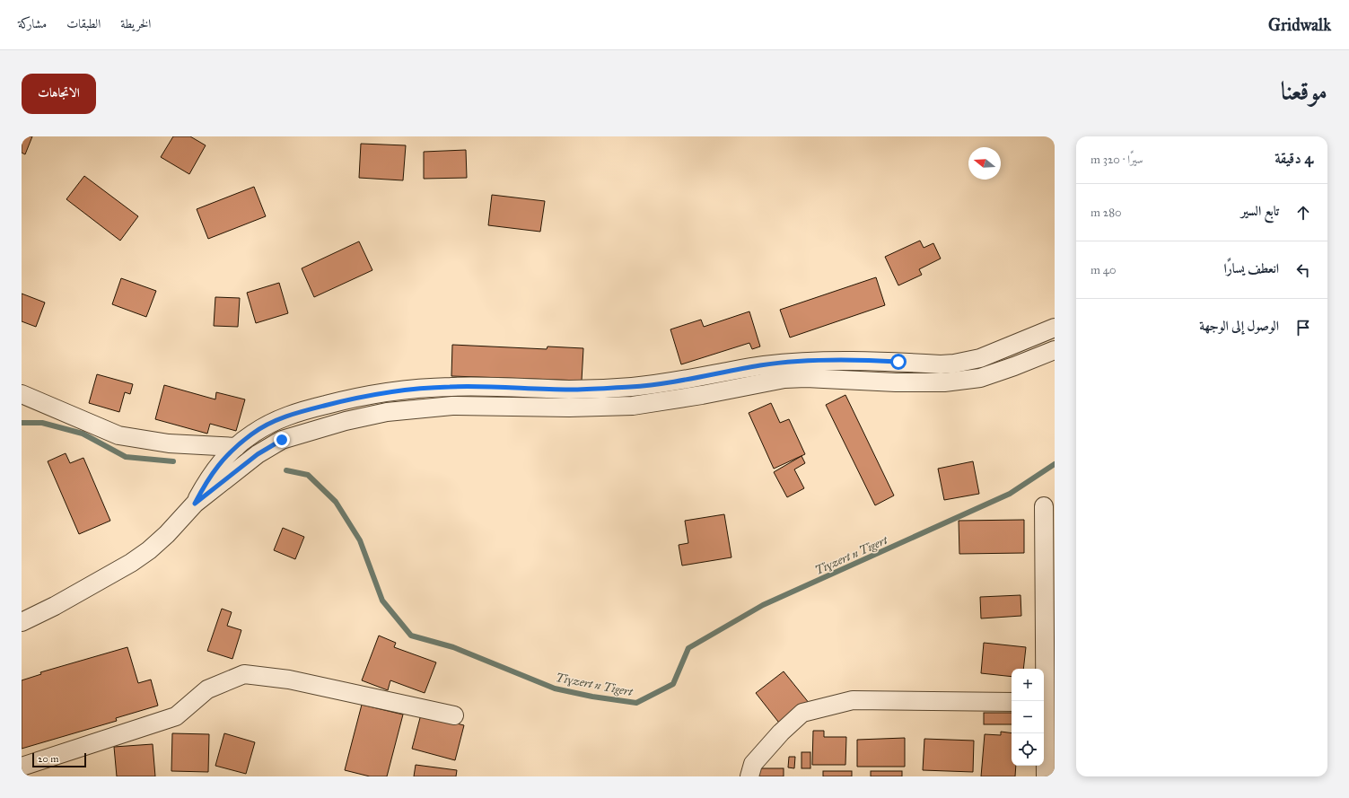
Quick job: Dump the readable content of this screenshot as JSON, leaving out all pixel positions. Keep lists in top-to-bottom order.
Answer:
{
  "water": ["Tiɣzert n Tigert"],
  "scale_bar": "20 m",
  "north": "left",
  "page": {
    "header": "Gridwalk",
    "nav": ["الخريطة", "الطبقات", "مشاركة"],
    "title": "موقعنا",
    "buttons": "الاتجاهات",
    "heading": ["4 دقيقة", "سيرًا · 320 m"],
    "list": [
      ["تابع السير", "280 m"],
      ["انعطف يسارًا", "40 m"],
      "الوصول إلى الوجهة"
    ],
    "map_buttons": ["+", "−"],
    "scale": "20 m"
  }
}
